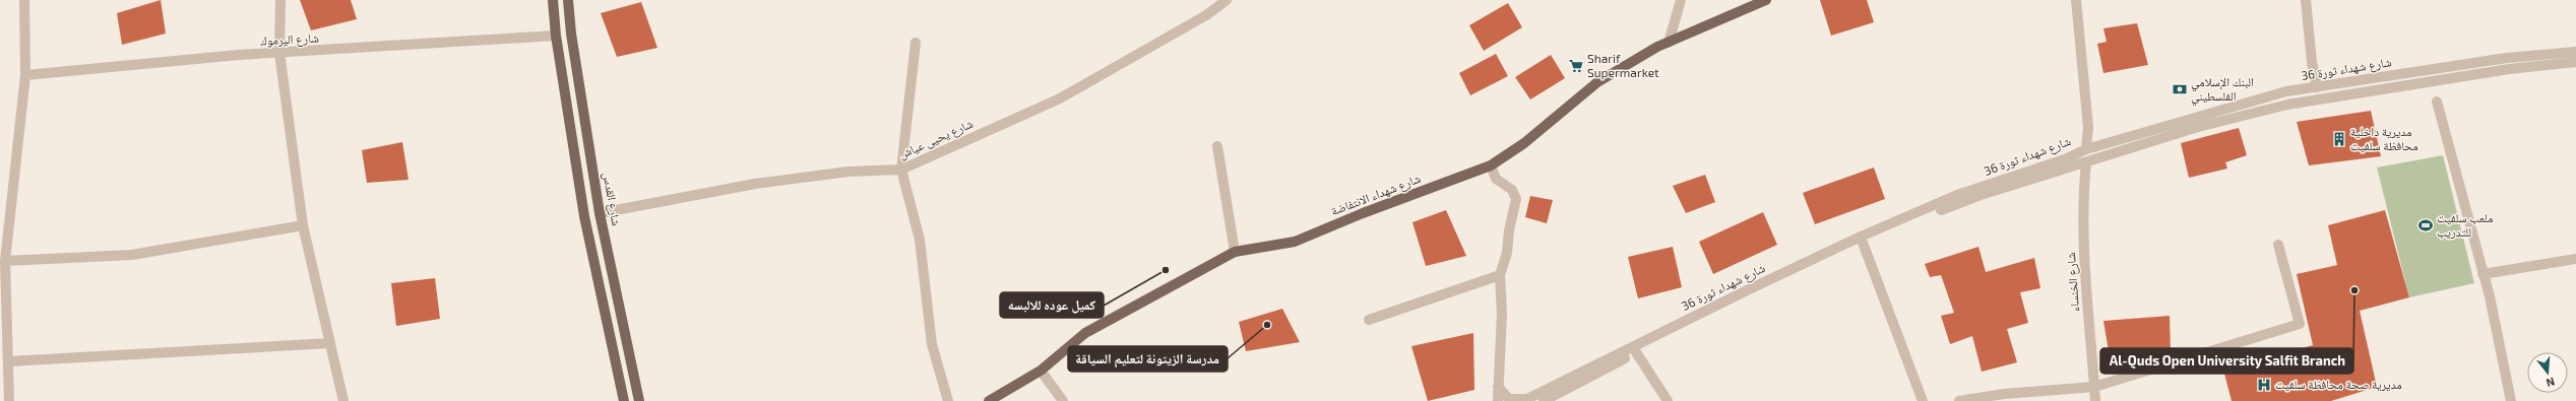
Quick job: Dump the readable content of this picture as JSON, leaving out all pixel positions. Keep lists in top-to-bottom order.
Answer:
{
  "streets": {
    "main road": ["شارع شهداء الانتفاضة", "شارع القدس"],
    "street": [
      "ِشارع اليرموك",
      "شارع شهداء ثورة 36",
      "شارع يحيى عياش",
      "شارع الخنساء"
    ]
  },
  "crossings": [
    ["شارع شهداء ثورة 36", "شارع الخنساء"],
    ["شارع يحيى عياش", "شارع القدس"]
  ],
  "places": {
    "supermarket": ["Sharif Supermarket"],
    "bank": ["البنك الإسلامي الفلسطيني"],
    "building": ["مديرية داخلية محافظة سلفيت"],
    "sports": ["ملعب سلفيت للتدريب"],
    "other": ["كميل عوده للالبسه", "Al-Quds Open University Salfit Branch", "مدرسة الزيتونة لتعليم السياقة"],
    "hospital": ["مديرية صحة محافظة سلفيت"]
  },
  "north": "bottom"
}
